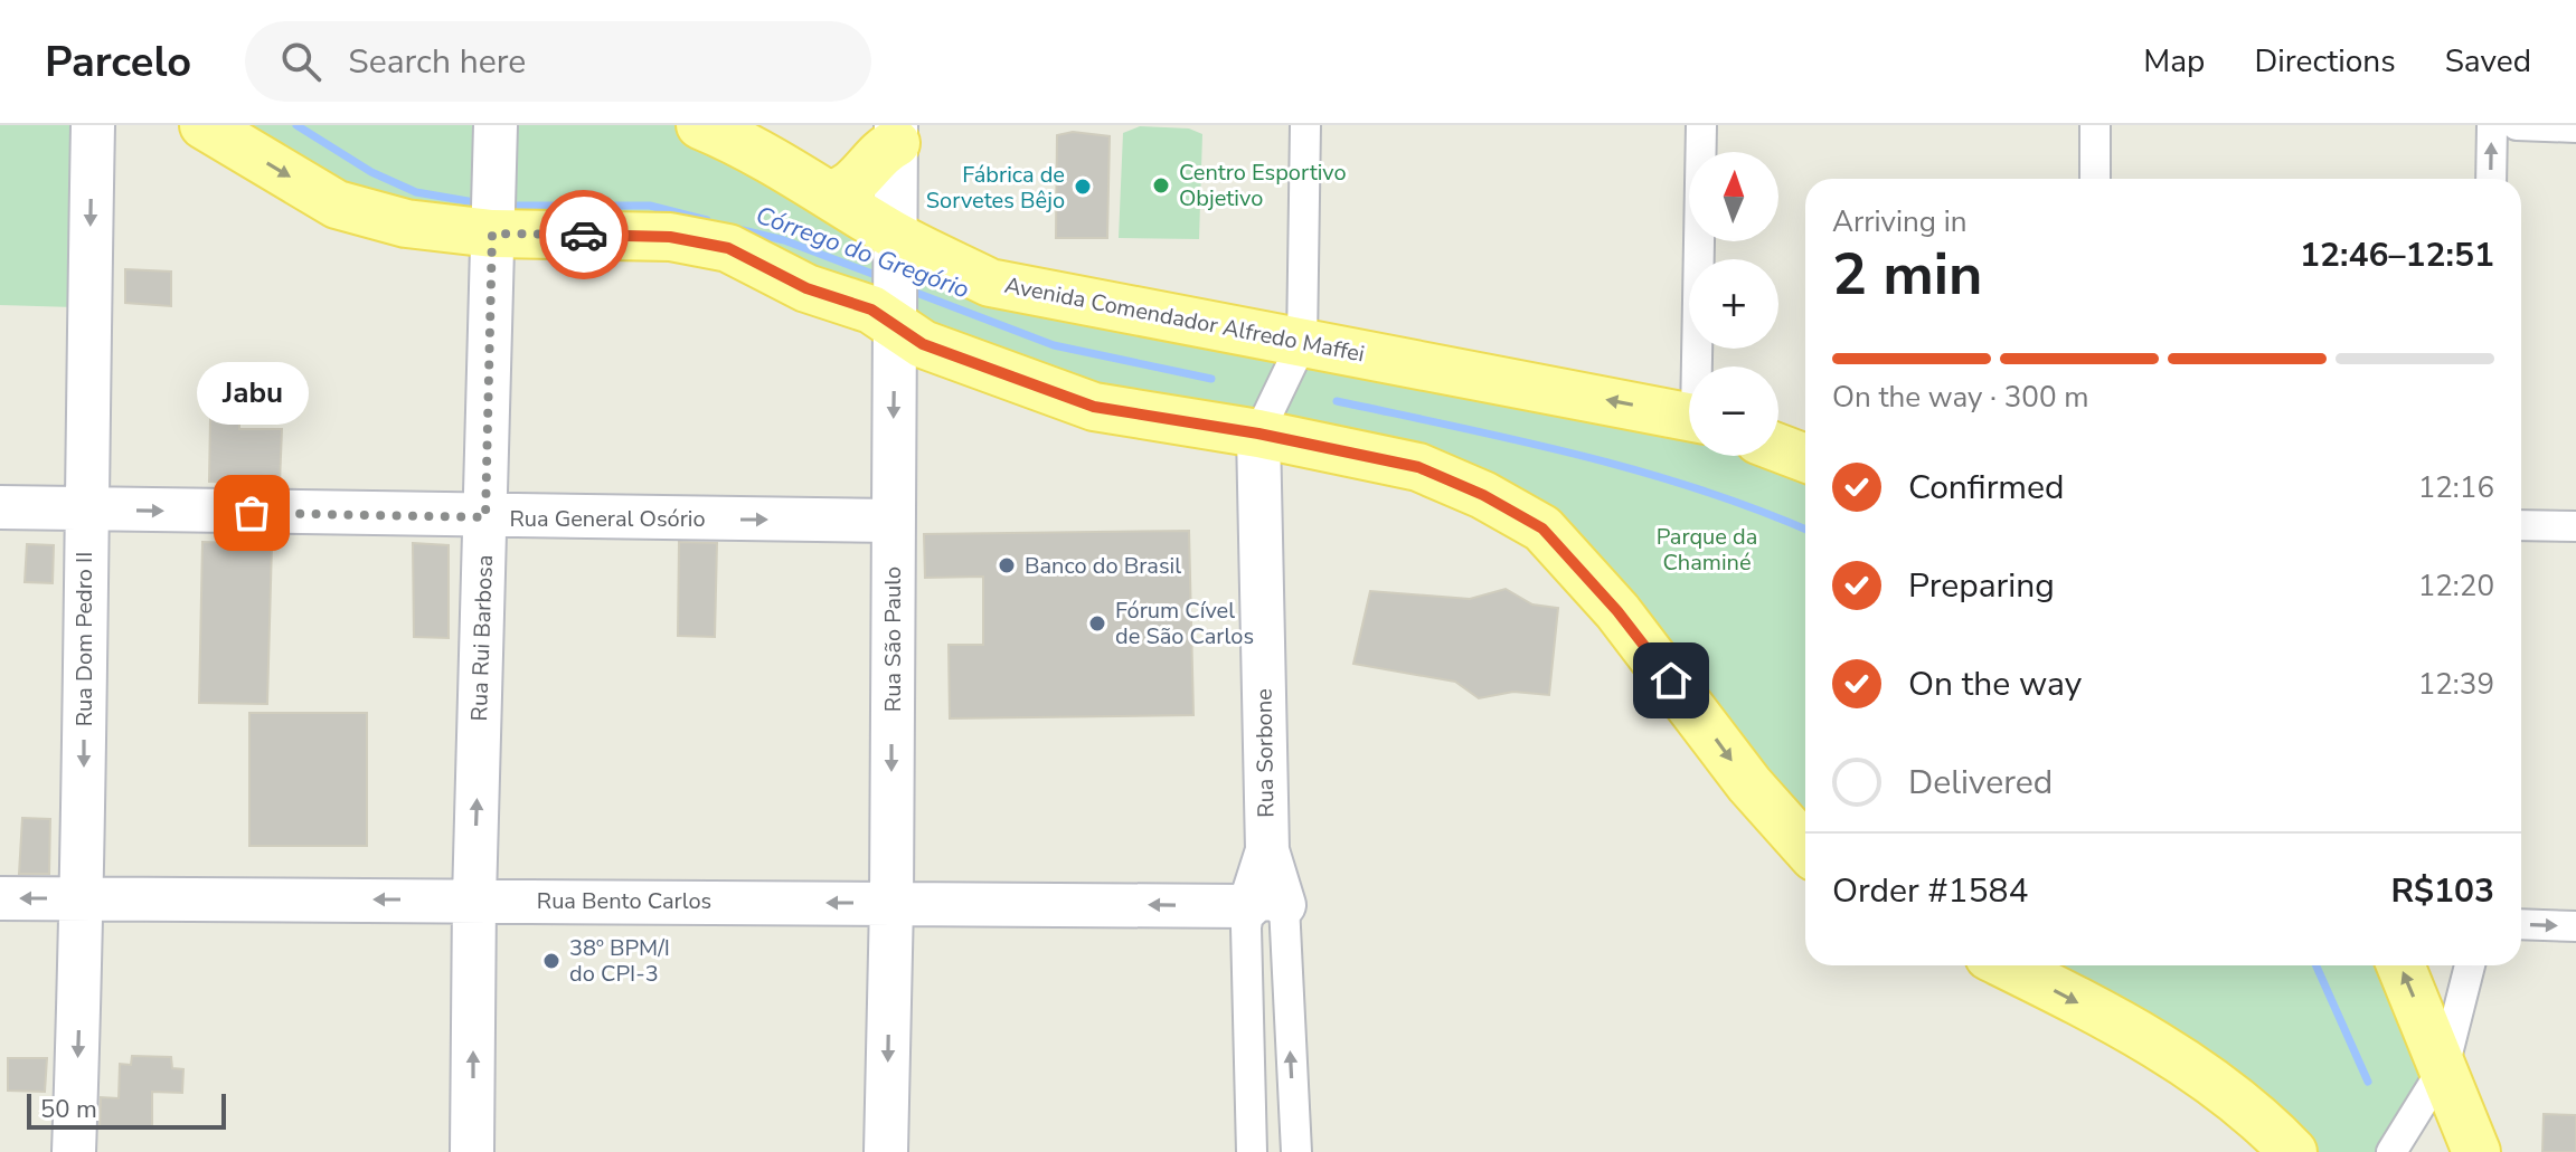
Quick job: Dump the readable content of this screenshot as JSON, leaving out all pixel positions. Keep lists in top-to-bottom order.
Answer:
{
  "streets": {
    "main road": ["Avenida Comendador Alfredo Maffei"],
    "street": [
      "Rua General Osório",
      "Rua Rui Barbosa",
      "Rua Dom Pedro II",
      "Rua São Paulo",
      "Rua Sorbone",
      "Rua Bento Carlos"
    ]
  },
  "crossings": [
    ["Avenida Comendador Alfredo Maffei", "Rua São Paulo"],
    ["Avenida Comendador Alfredo Maffei", "Rua Sorbone"],
    ["Rua General Osório", "Rua Rui Barbosa"],
    ["Rua General Osório", "Rua Dom Pedro II"],
    ["Rua General Osório", "Rua São Paulo"],
    ["Rua Rui Barbosa", "Rua Bento Carlos"],
    ["Rua Dom Pedro II", "Rua Bento Carlos"],
    ["Rua São Paulo", "Rua Bento Carlos"],
    ["Rua Sorbone", "Rua Bento Carlos"]
  ],
  "one_way": [
    "Avenida Comendador Alfredo Maffei",
    "Rua General Osório",
    "Rua Rui Barbosa",
    "Rua Dom Pedro II",
    "Rua São Paulo",
    "Rua Bento Carlos"
  ],
  "water": ["Córrego do Gregório"],
  "parks": ["Parque da Chaminé"],
  "places": [
    "Centro Esportivo Objetivo",
    "Fábrica de Sorvetes Bêjo",
    "Jabu",
    "Banco do Brasil",
    "Fórum Cível de São Carlos",
    "38º BPM/I do CPI-3"
  ],
  "scale_bar": "50 m",
  "north": "top",
  "page": {
    "header": "Parcelo",
    "search": "Search here",
    "nav": ["Map", "Directions", "Saved"],
    "map_buttons": ["+", "−"],
    "heading": ["2 min", "Arriving in", "12:46–12:51"],
    "panel": ["Order #1584", "R$103"],
    "bar": "On the way · 300 m",
    "bubble": "Jabu",
    "list": [
      ["Confirmed", "12:16"],
      ["Preparing", "12:20"],
      ["On the way", "12:39"],
      "Delivered"
    ],
    "scale": "50 m"
  }
}
